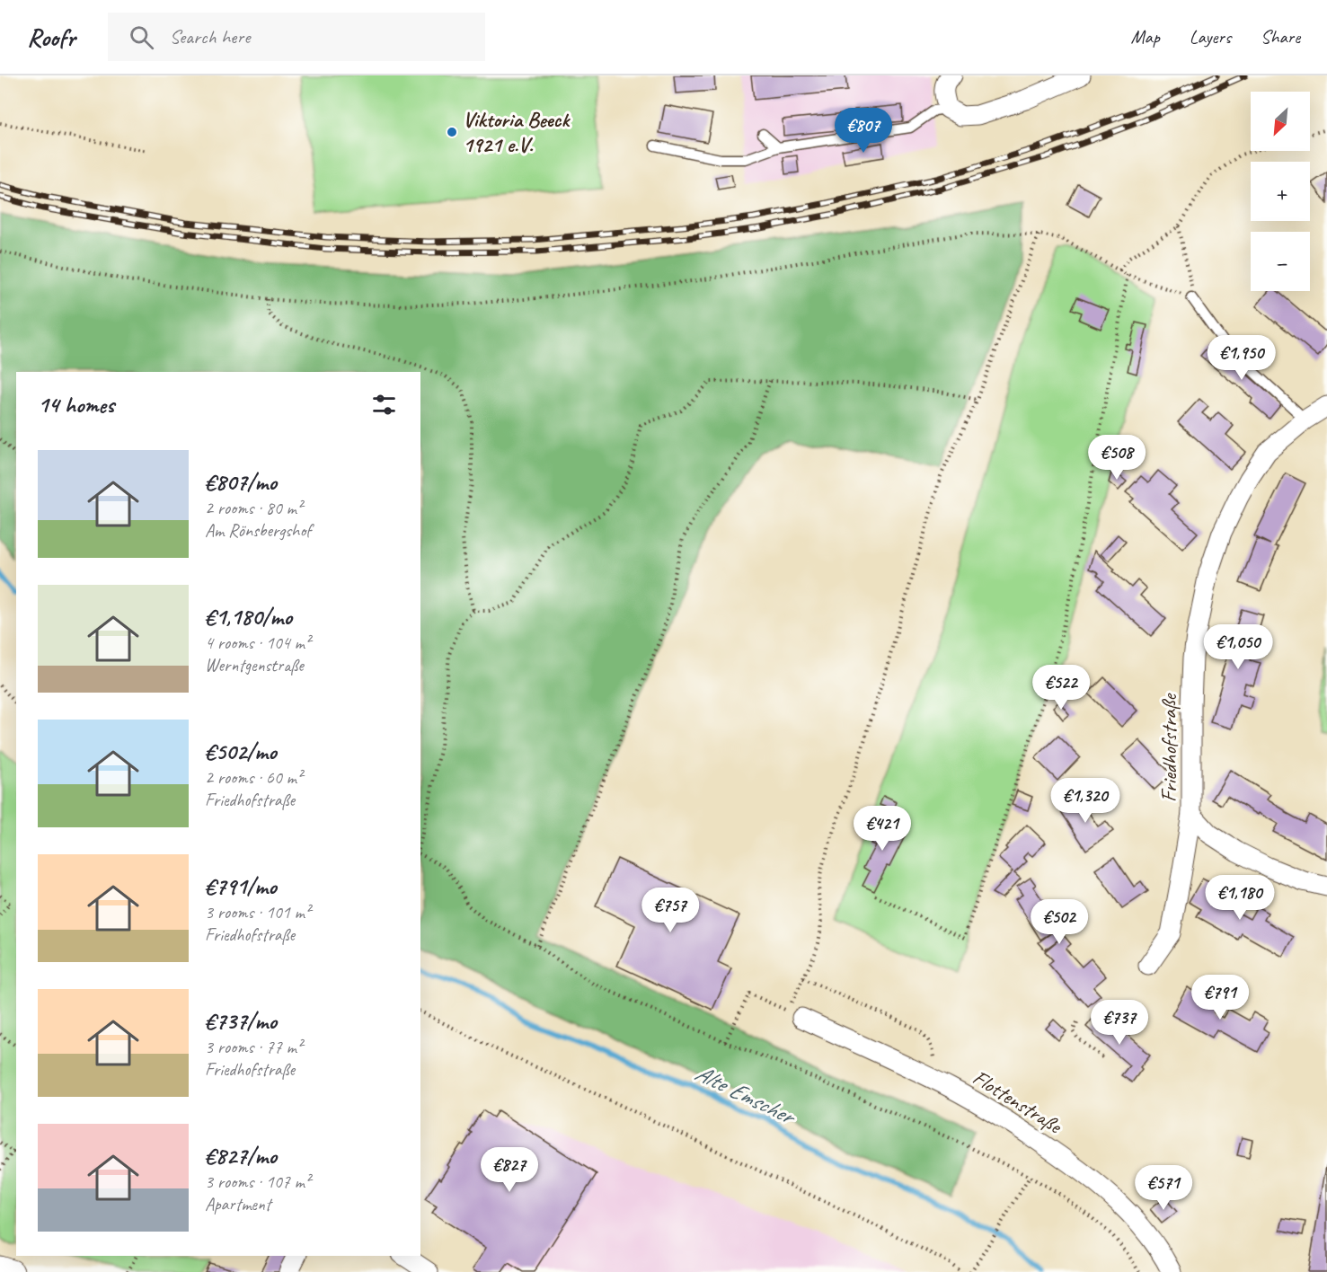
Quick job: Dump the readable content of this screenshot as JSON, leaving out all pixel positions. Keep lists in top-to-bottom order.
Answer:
{
  "streets": {
    "street": ["Friedhofstraße", "Flottenstraße"]
  },
  "water": ["Alte Emscher"],
  "places": ["Viktoria Beeck 1921 e.V."],
  "north": "bottom left",
  "page": {
    "header": "Roofr",
    "search": "Search here",
    "nav": ["Map", "Layers", "Share"],
    "map_buttons": ["+", "−"],
    "price": [
      "€807",
      "€1,950",
      "€508",
      "€1,050",
      "€522",
      "€1,320",
      "€421",
      "€1,180",
      "€757",
      "€502",
      "€791",
      "€737",
      "€827",
      "€571"
    ],
    "heading": "14 homes",
    "list": [
      {
        "name": "€807/mo",
        "note": "2 rooms · 80 m² · Am Rönsbergshof"
      },
      {
        "name": "€1,180/mo",
        "note": "4 rooms · 104 m² · Werntgenstraße"
      },
      {
        "name": "€502/mo",
        "note": "2 rooms · 60 m² · Friedhofstraße"
      },
      {
        "name": "€791/mo",
        "note": "3 rooms · 101 m² · Friedhofstraße"
      },
      {
        "name": "€737/mo",
        "note": "3 rooms · 77 m² · Friedhofstraße"
      },
      {
        "name": "€827/mo",
        "note": "3 rooms · 107 m² · Apartment"
      }
    ]
  }
}
